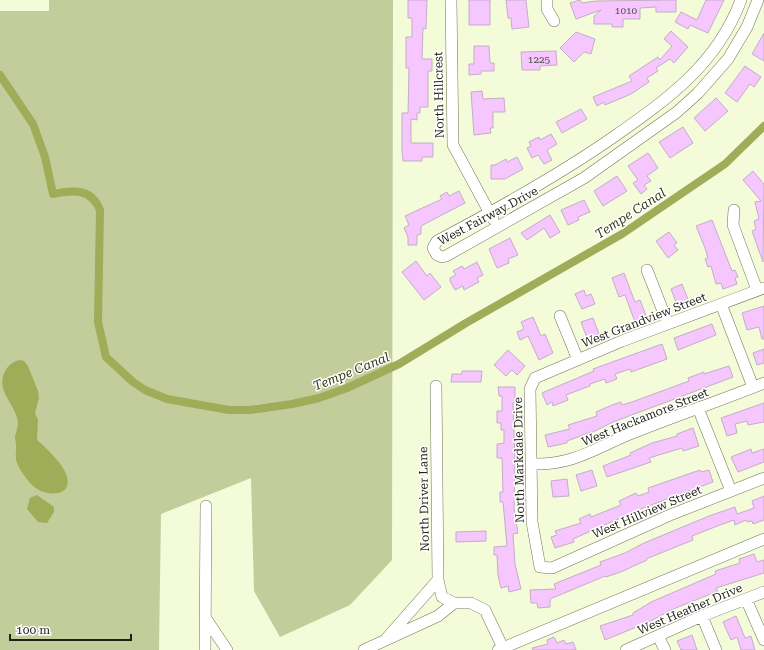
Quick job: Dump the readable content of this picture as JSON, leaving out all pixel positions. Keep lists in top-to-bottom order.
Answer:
{
  "streets": {
    "street": [
      "North Hillcrest",
      "West Fairway Drive",
      "West Grandview Street",
      "West Hackamore Street",
      "North Markdale Drive",
      "North Driver Lane",
      "West Hillview Street",
      "West Heather Drive"
    ]
  },
  "crossings": [
    ["North Hillcrest", "West Fairway Drive"],
    ["West Grandview Street", "North Markdale Drive"],
    ["West Hackamore Street", "North Markdale Drive"],
    ["North Markdale Drive", "West Hillview Street"]
  ],
  "water": ["Tempe Canal"],
  "house_numbers": ["1010", "1225"],
  "scale_bar": "100 m"
}
